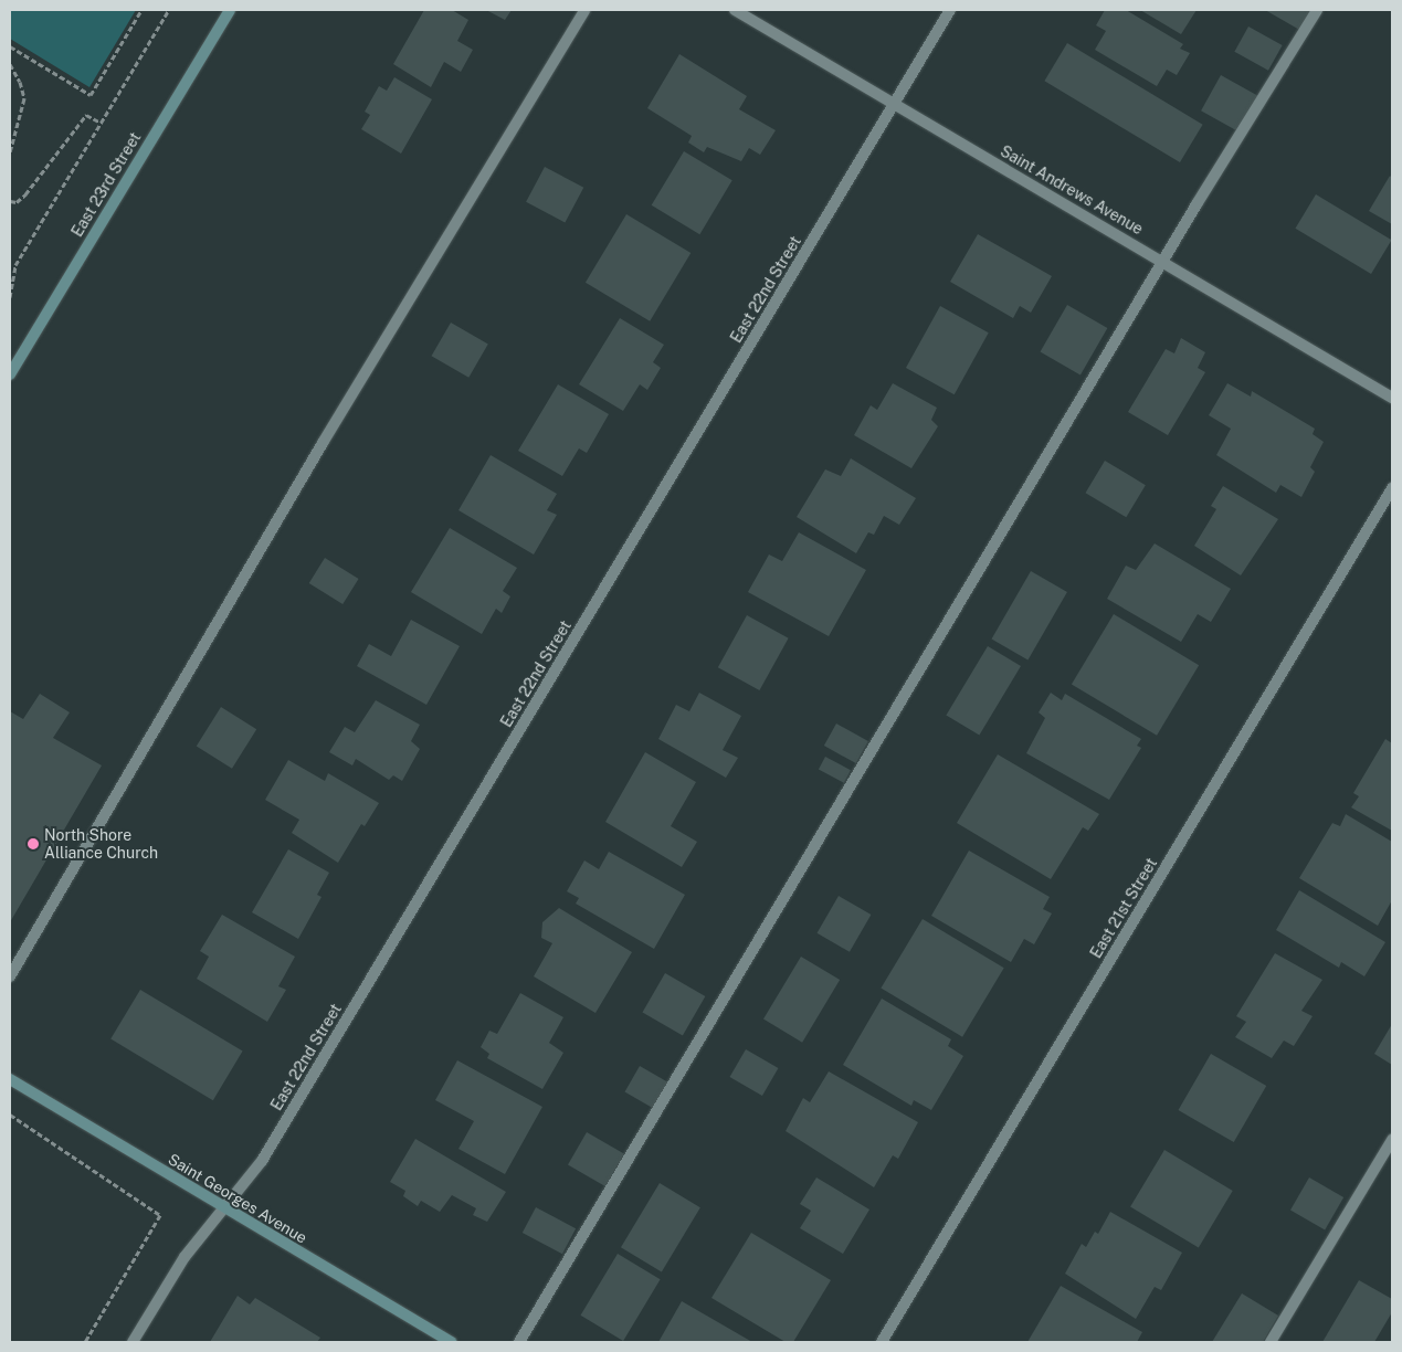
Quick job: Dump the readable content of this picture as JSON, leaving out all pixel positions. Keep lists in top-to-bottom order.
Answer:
{
  "streets": {
    "street": [
      "East 23rd Street",
      "Saint Andrews Avenue",
      "East 22nd Street",
      "East 21st Street",
      "Saint Georges Avenue"
    ]
  },
  "crossings": [
    ["Saint Andrews Avenue", "East 22nd Street"],
    ["East 22nd Street", "Saint Georges Avenue"]
  ],
  "places": ["North Shore Alliance Church"]
}
